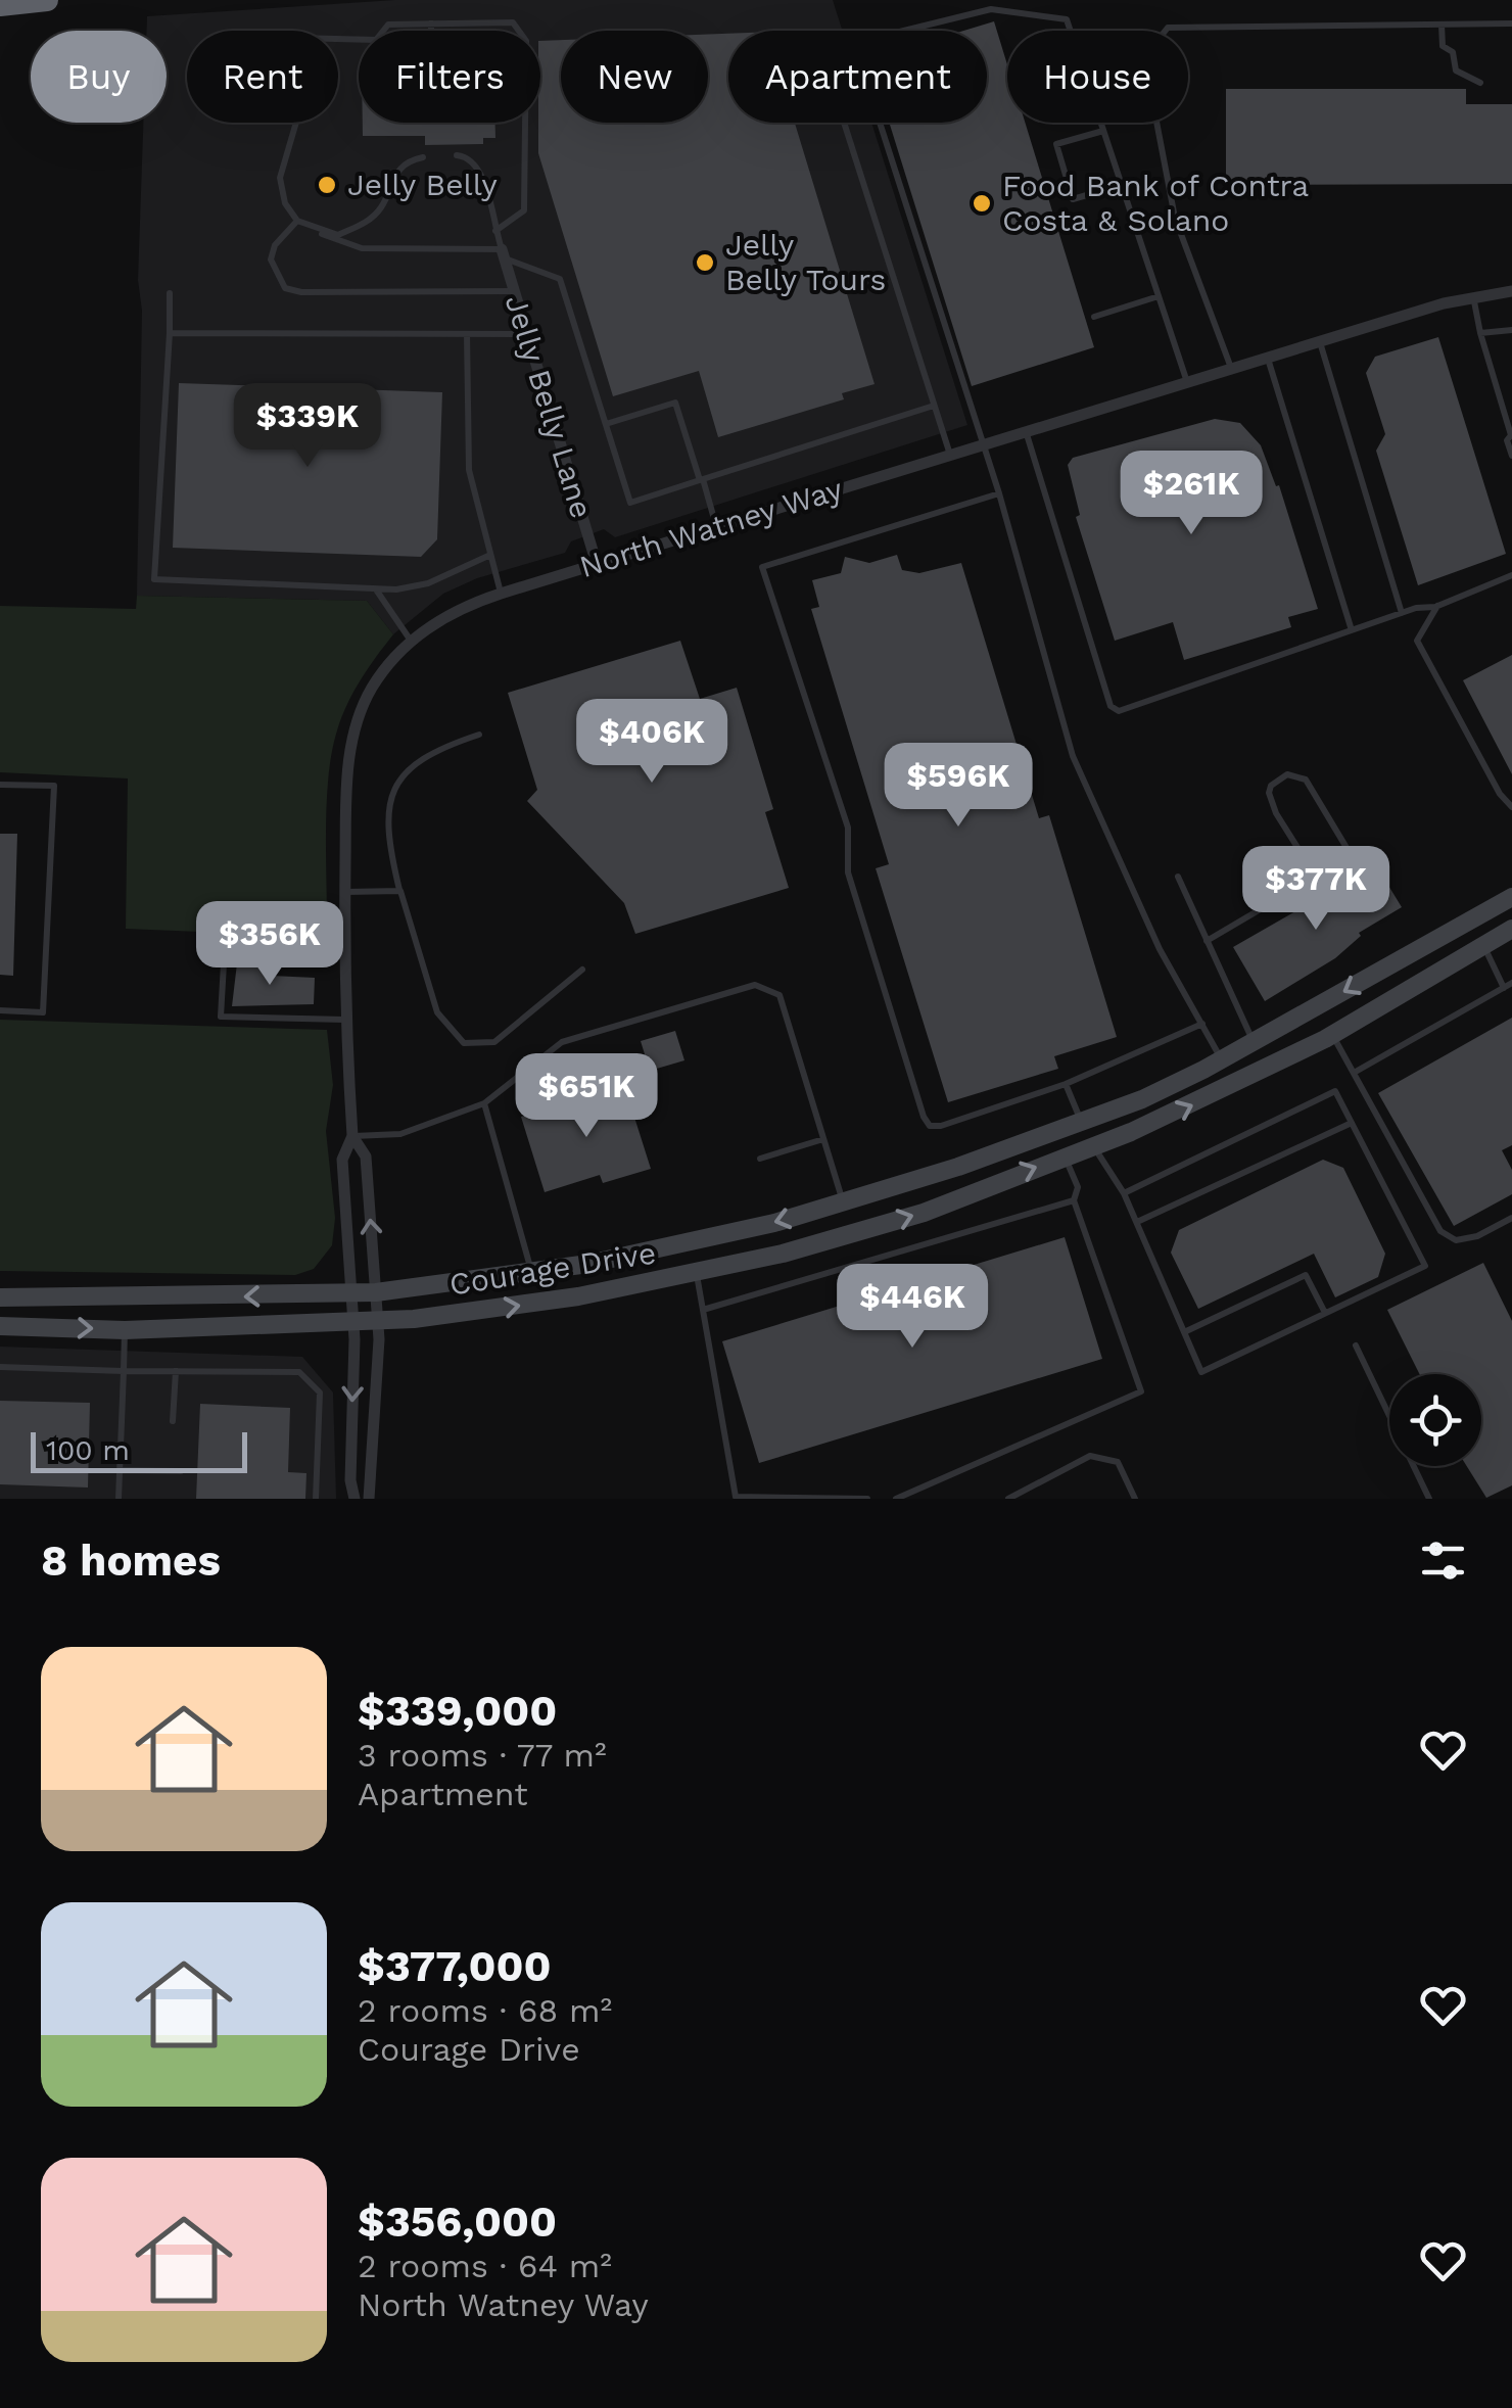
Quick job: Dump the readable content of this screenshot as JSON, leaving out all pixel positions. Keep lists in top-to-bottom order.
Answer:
{
  "streets": {
    "street": ["Jelly Belly Lane", "North Watney Way", "Courage Drive"]
  },
  "crossings": [
    ["Jelly Belly Lane", "North Watney Way"],
    ["North Watney Way", "Courage Drive"]
  ],
  "places": ["Jelly Belly", "Food Bank of Contra Costa & Solano", "Jelly Belly Tours"],
  "scale_bar": "100 m",
  "page": {
    "chip": [
      "Buy",
      "Rent",
      "Filters",
      "New",
      "Apartment",
      "House"
    ],
    "price": [
      "$339K",
      "$261K",
      "$406K",
      "$596K",
      "$377K",
      "$356K",
      "$651K",
      "$446K"
    ],
    "scale": "100 m",
    "heading": "8 homes",
    "list": [
      {
        "name": "$339,000",
        "note": "3 rooms · 77 m² · Apartment"
      },
      {
        "name": "$377,000",
        "note": "2 rooms · 68 m² · Courage Drive"
      },
      {
        "name": "$356,000",
        "note": "2 rooms · 64 m² · North Watney Way"
      }
    ]
  }
}
